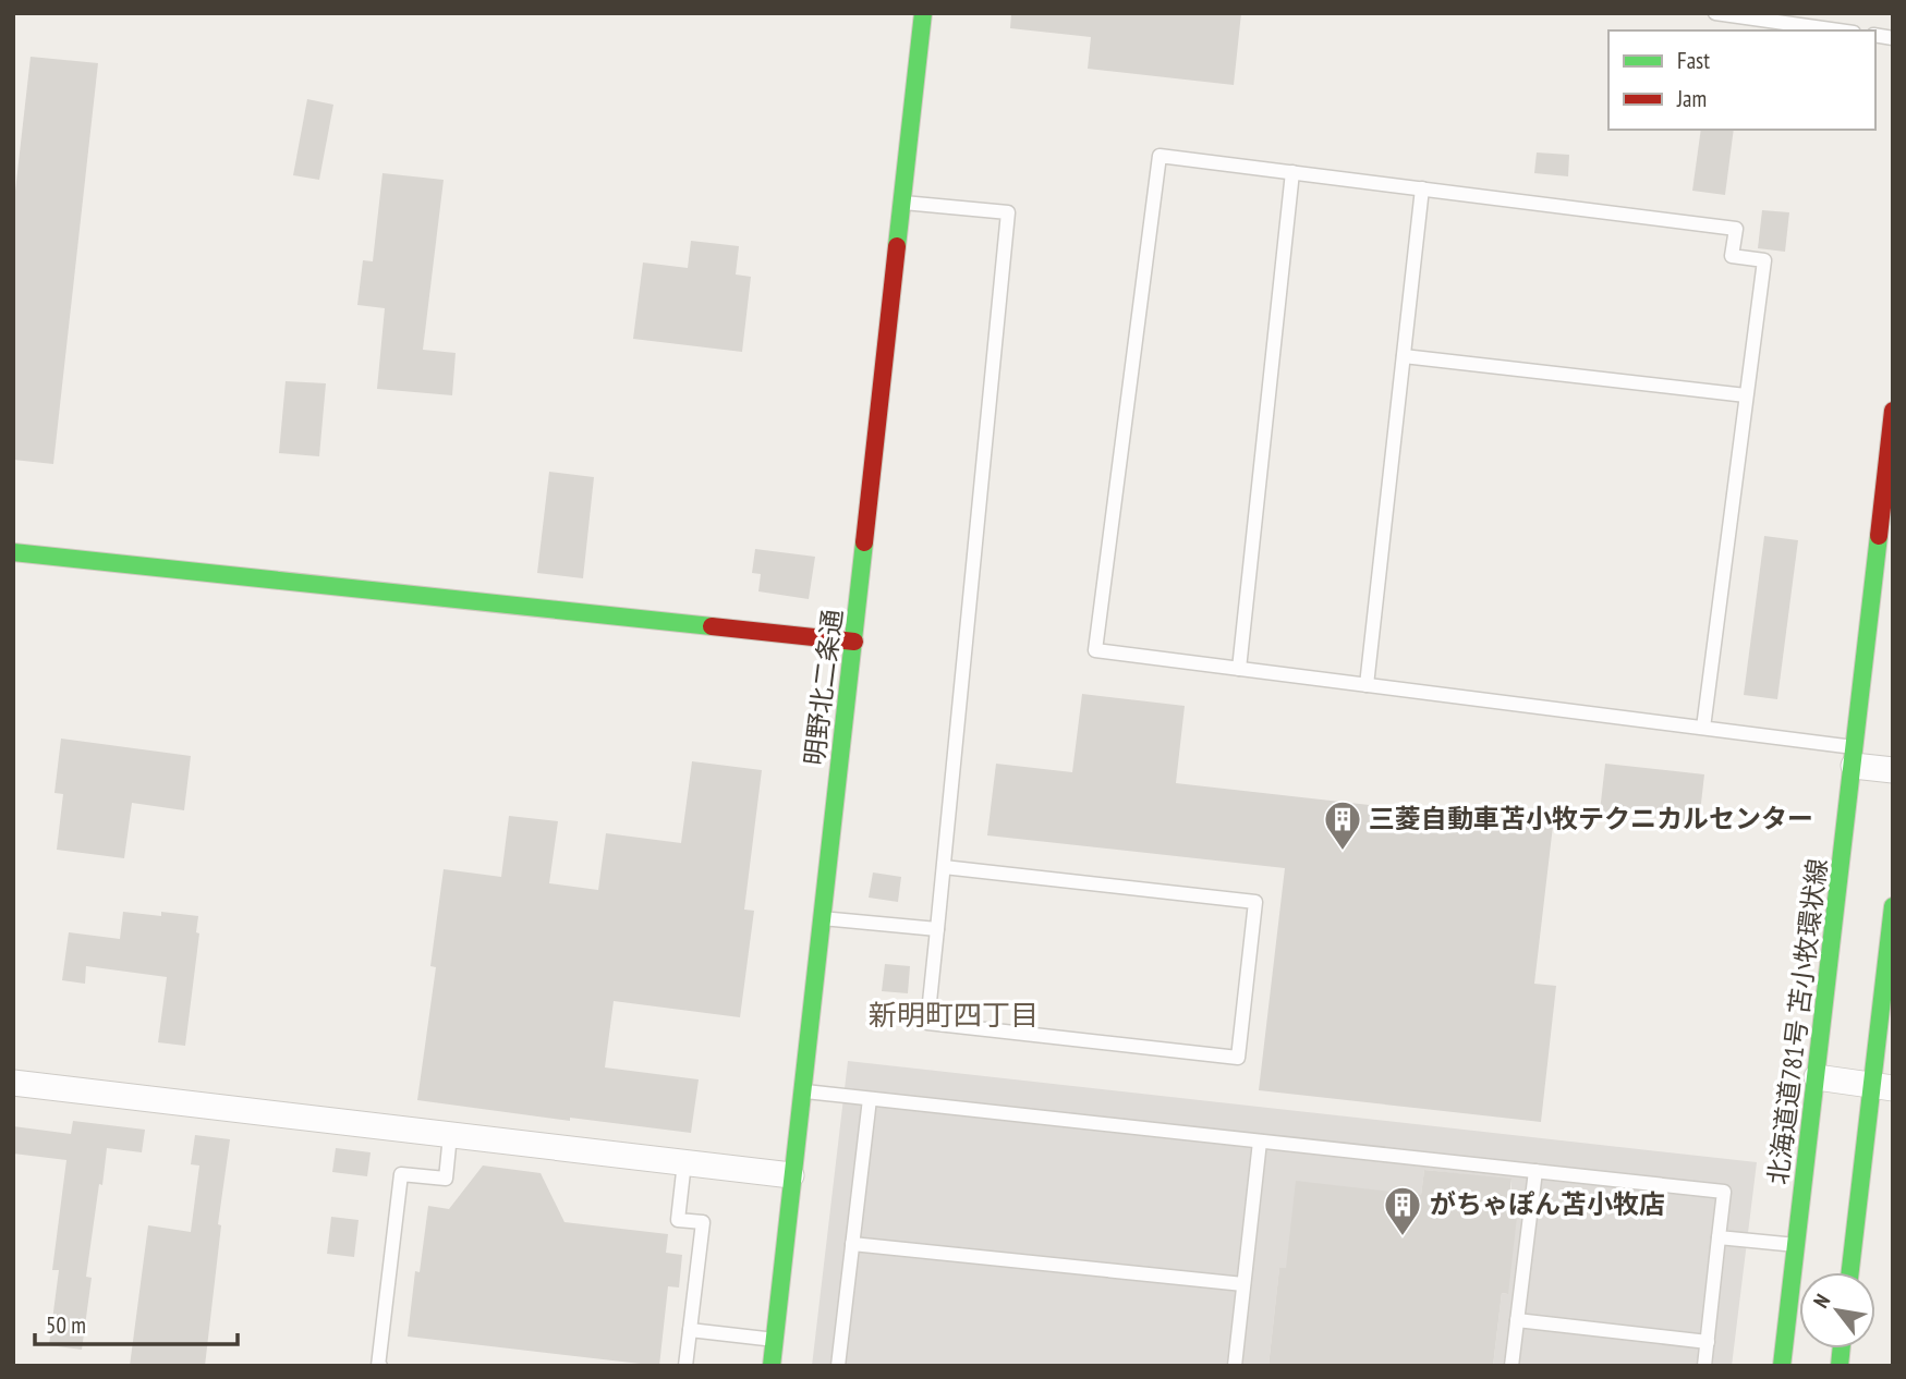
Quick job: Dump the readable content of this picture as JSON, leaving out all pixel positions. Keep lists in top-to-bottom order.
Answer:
{
  "streets": {
    "street": ["明野北二条通", "北海道道781号 苫小牧環状線"]
  },
  "districts": ["新明町四丁目"],
  "places": {
    "building": ["三菱自動車苫小牧テクニカルセンター", "がちゃぽん苫小牧店"]
  },
  "legend": ["Fast", "Jam"],
  "scale_bar": "50 m",
  "north": "top left"
}
